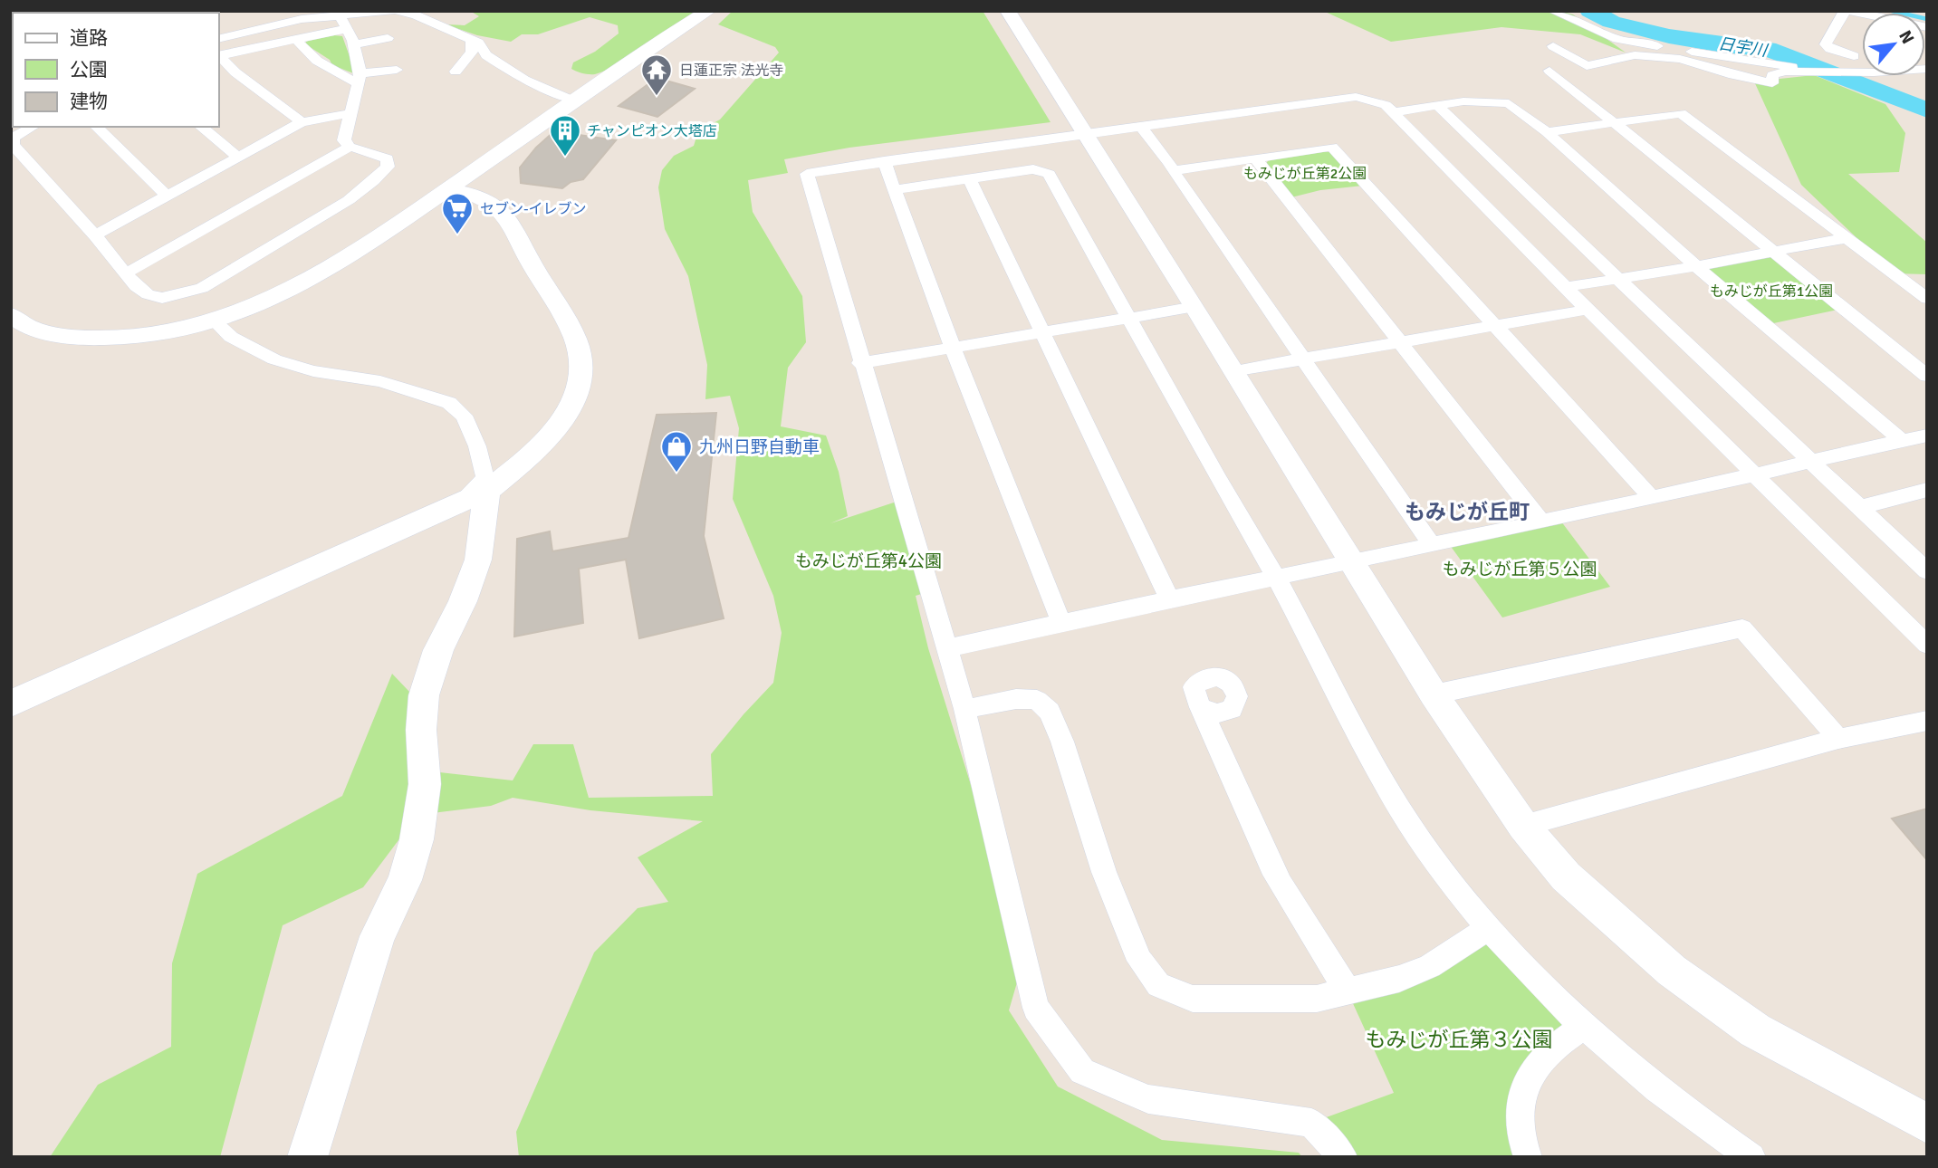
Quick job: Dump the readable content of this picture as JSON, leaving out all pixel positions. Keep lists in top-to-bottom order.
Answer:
{
  "districts": ["もみじが丘町"],
  "water": ["日宇川"],
  "parks": [
    "もみじが丘第2公園",
    "もみじが丘第1公園",
    "もみじが丘第4公園",
    "もみじが丘第５公園",
    "もみじが丘第３公園"
  ],
  "places": {
    "temple": ["日蓮正宗 法光寺"],
    "building": ["チャンピオン大塔店"],
    "supermarket": ["セブン-イレブン"],
    "shop": ["九州日野自動車"]
  },
  "legend": ["道路", "公園", "建物"],
  "north": "top right"
}
